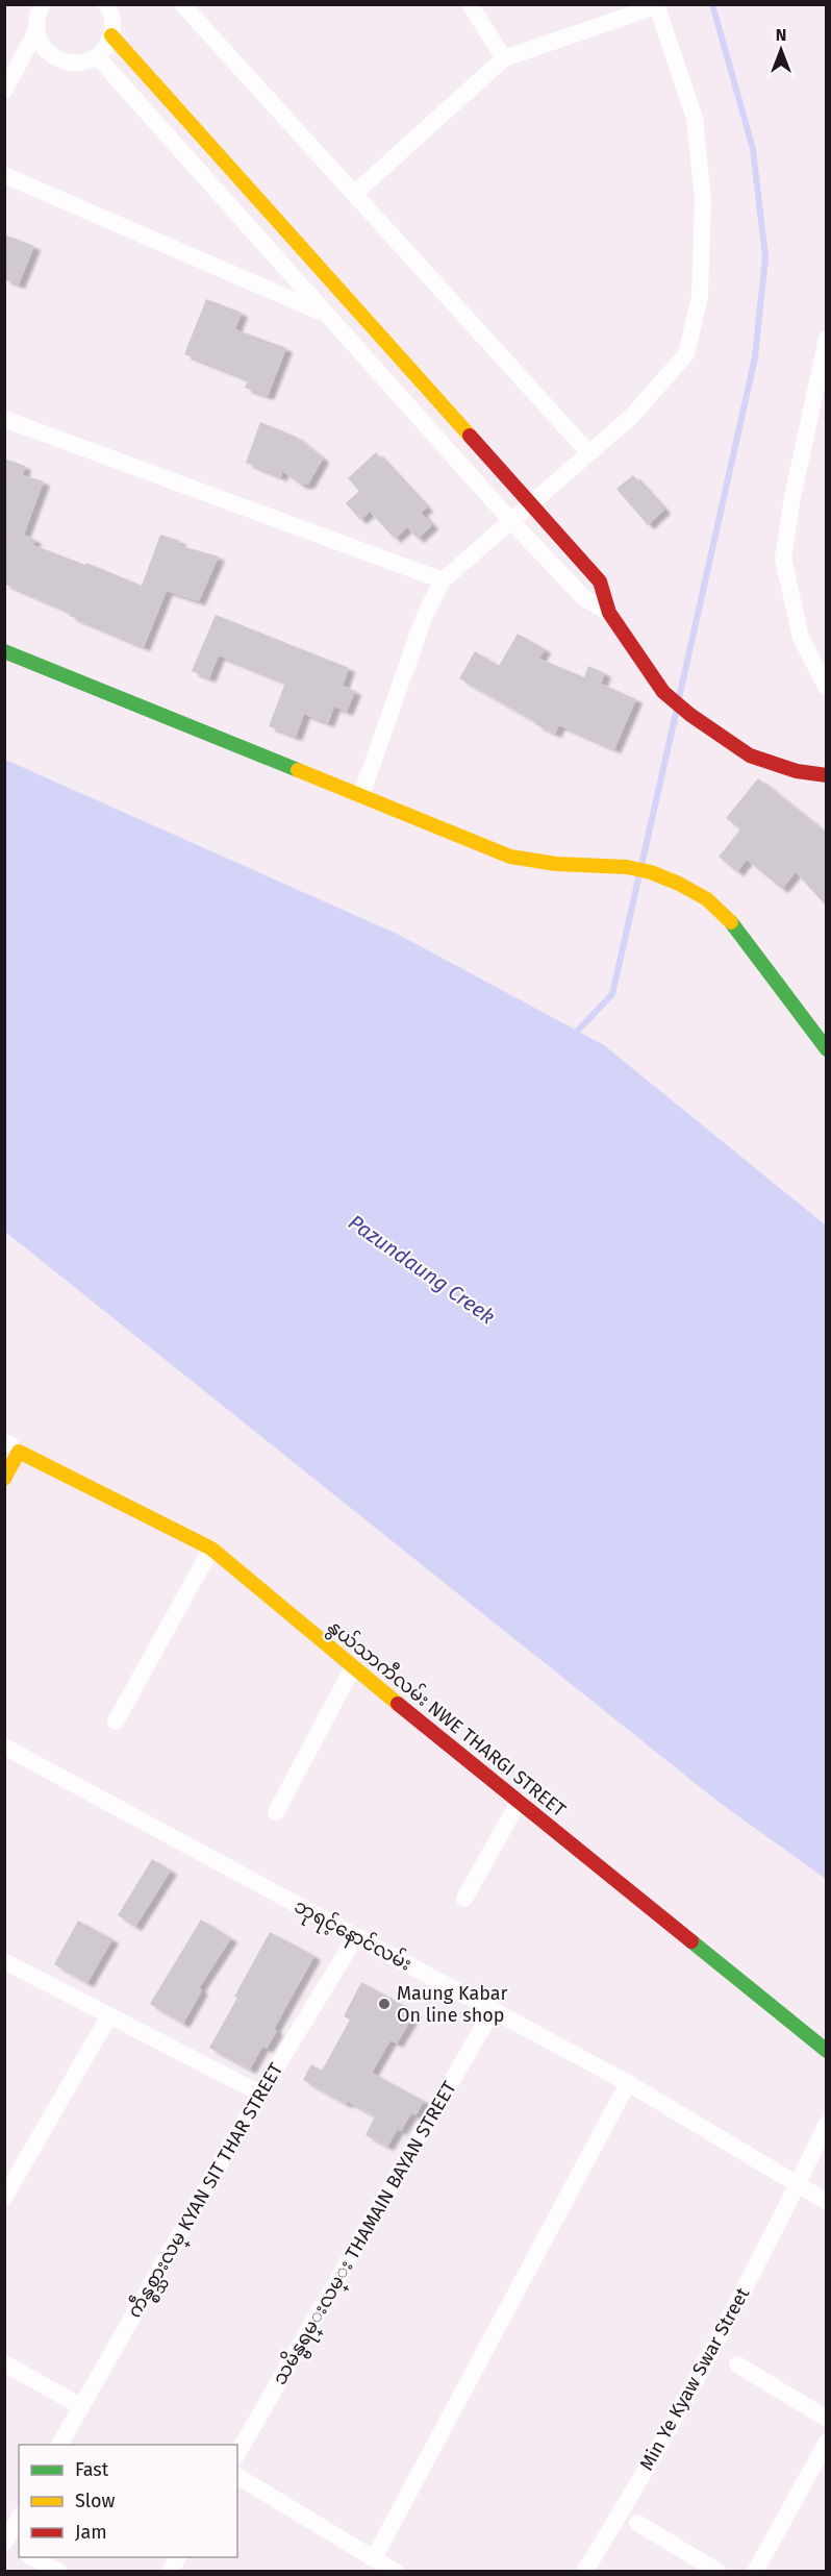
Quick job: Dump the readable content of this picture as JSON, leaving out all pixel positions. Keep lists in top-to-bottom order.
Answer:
{
  "streets": {
    "street": [
      "နွယ်သာကီလမ်း NWE THARGI STREET",
      "ဘုရင့်နောင်လမ်း",
      "ကဵန္စစ္သားလမ္ KYAN SIT THAR STREET",
      "သမိန္ဗရမ္းလမ္း THAMAIN BAYAN STREET",
      "Min Ye Kyaw Swar Street"
    ]
  },
  "crossings": [
    ["ဘုရင့်နောင်လမ်း", "ကဵန္စစ္သားလမ္ KYAN SIT THAR STREET"],
    ["ဘုရင့်နောင်လမ်း", "သမိန္ဗရမ္းလမ္း THAMAIN BAYAN STREET"],
    ["ဘုရင့်နောင်လမ်း", "Min Ye Kyaw Swar Street"]
  ],
  "water": ["Pazundaung Creek"],
  "places": ["Maung Kabar On line shop"],
  "legend": ["Fast", "Slow", "Jam"],
  "north": "top"
}
